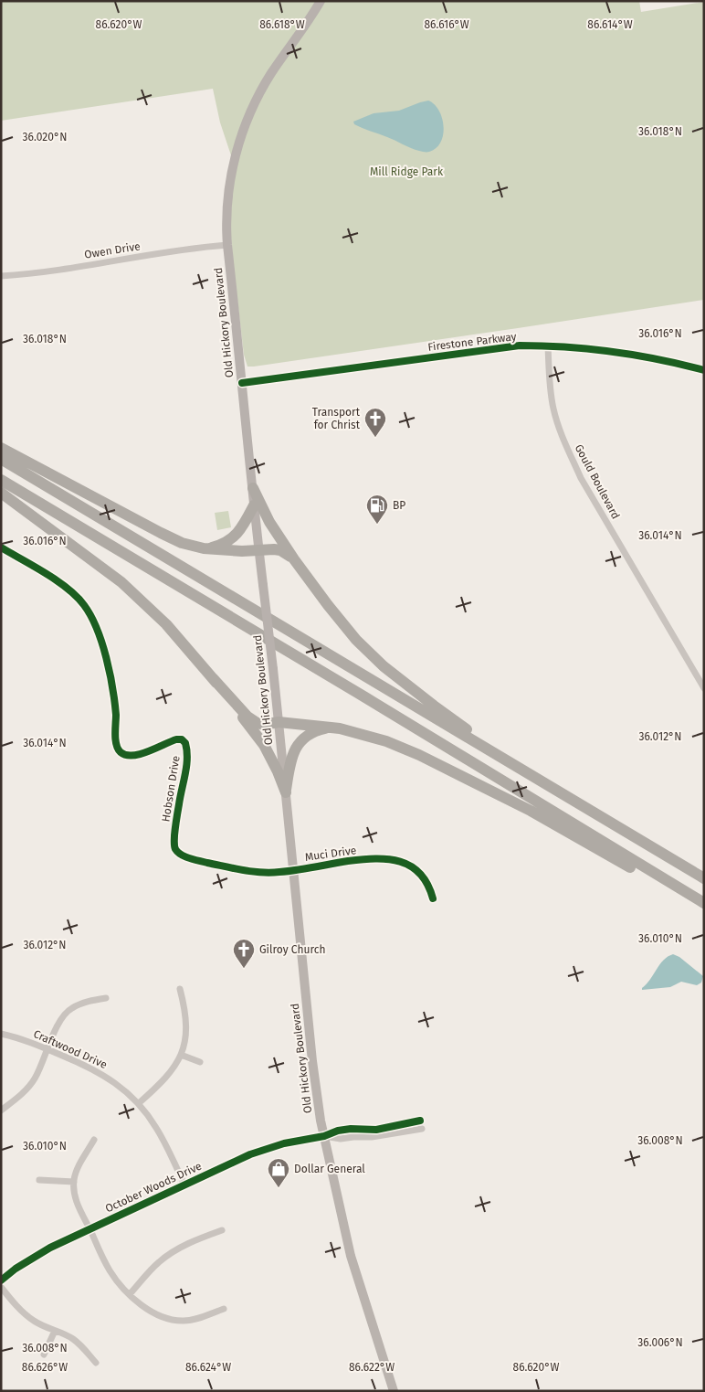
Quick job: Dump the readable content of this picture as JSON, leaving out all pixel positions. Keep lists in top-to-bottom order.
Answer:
{
  "streets": {
    "main road": ["Old Hickory Boulevard"],
    "street": [
      "Owen Drive",
      "Firestone Parkway",
      "Gould Boulevard",
      "Hobson Drive",
      "Muci Drive",
      "Craftwood Drive",
      "October Woods Drive"
    ]
  },
  "crossings": [
    ["Owen Drive", "Old Hickory Boulevard"],
    ["Old Hickory Boulevard", "Firestone Parkway"],
    ["Old Hickory Boulevard", "Hobson Drive"],
    ["Old Hickory Boulevard", "Muci Drive"],
    ["Old Hickory Boulevard", "October Woods Drive"],
    ["Firestone Parkway", "Gould Boulevard"],
    ["Hobson Drive", "Muci Drive"],
    ["Craftwood Drive", "October Woods Drive"]
  ],
  "parks": ["Mill Ridge Park"],
  "places": {
    "church": ["Transport for Christ", "Gilroy Church"],
    "fuel station": ["BP"],
    "shop": ["Dollar General"]
  },
  "coordinates": [
    "86.620°W",
    "86.618°W",
    "86.616°W",
    "86.614°W",
    "36.018°N",
    "36.020°N",
    "36.016°N",
    "36.014°N",
    "36.012°N",
    "36.010°N",
    "36.008°N",
    "36.006°N",
    "86.626°W",
    "86.624°W",
    "86.622°W"
  ]
}
